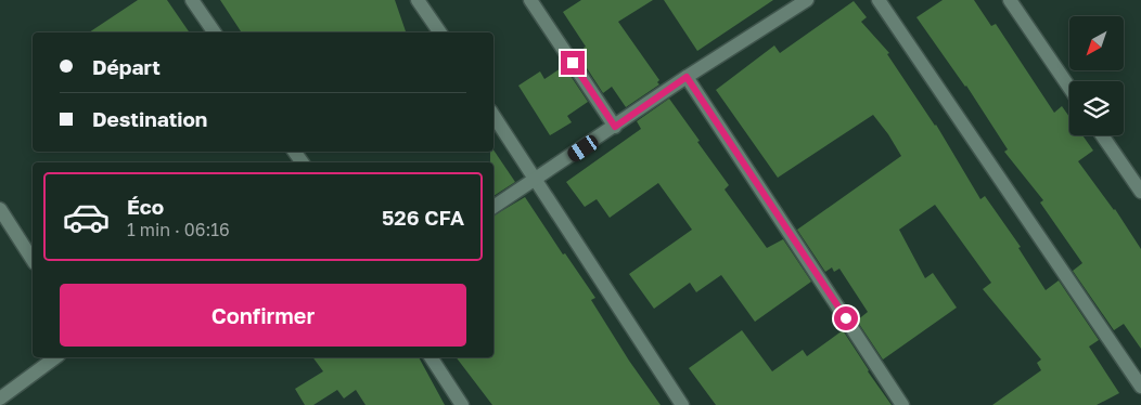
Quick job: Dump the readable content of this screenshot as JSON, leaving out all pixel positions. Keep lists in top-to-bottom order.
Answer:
{
  "north": "bottom left",
  "page": {
    "banner": ["Départ", "Destination"],
    "list": [
      {
        "name": "Éco",
        "note": "1 min · 06:16",
        "value": "526 CFA"
      }
    ],
    "buttons": "Confirmer"
  }
}
